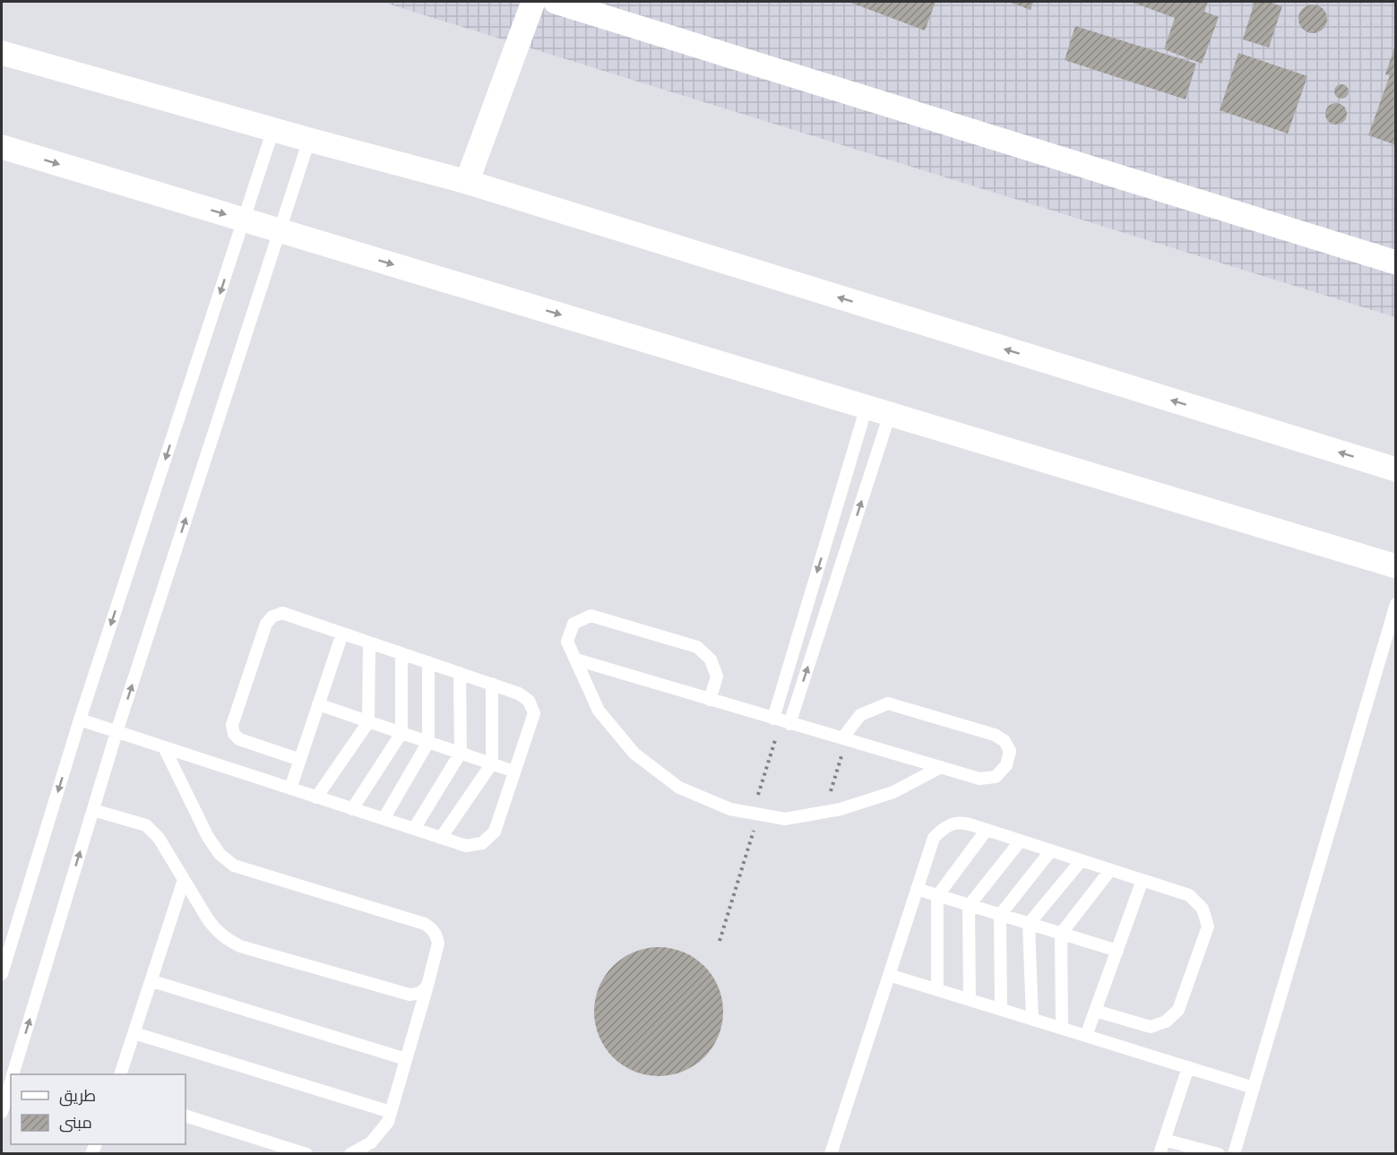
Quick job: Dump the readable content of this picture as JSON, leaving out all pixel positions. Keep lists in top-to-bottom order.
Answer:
{
  "legend": ["طريق", "مبنى"]
}
